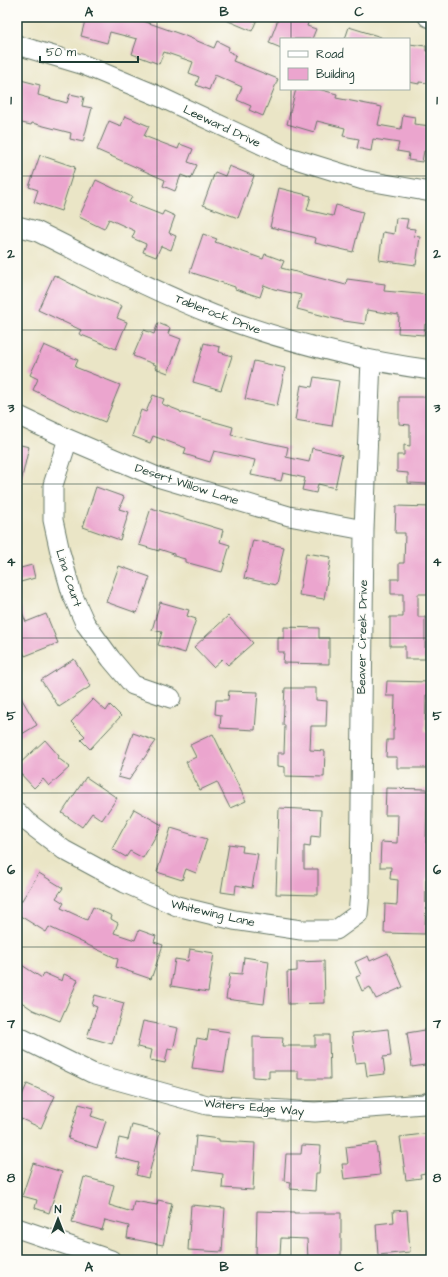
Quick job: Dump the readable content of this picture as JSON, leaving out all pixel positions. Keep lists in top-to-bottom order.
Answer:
{
  "streets": {
    "street": [
      "Leeward Drive",
      "Tablerock Drive",
      "Desert Willow Lane",
      "Lina Court",
      "Beaver Creek Drive",
      "Whitewing Lane",
      "Waters Edge Way"
    ]
  },
  "crossings": [
    ["Tablerock Drive", "Beaver Creek Drive"],
    ["Desert Willow Lane", "Lina Court"],
    ["Desert Willow Lane", "Beaver Creek Drive"],
    ["Beaver Creek Drive", "Whitewing Lane"]
  ],
  "legend": ["Road", "Building"],
  "scale_bar": "50 m",
  "north": "top",
  "grid": {
    "columns": ["A", "B", "C"],
    "rows": [
      "1",
      "2",
      "3",
      "4",
      "5",
      "6",
      "7",
      "8"
    ]
  }
}
